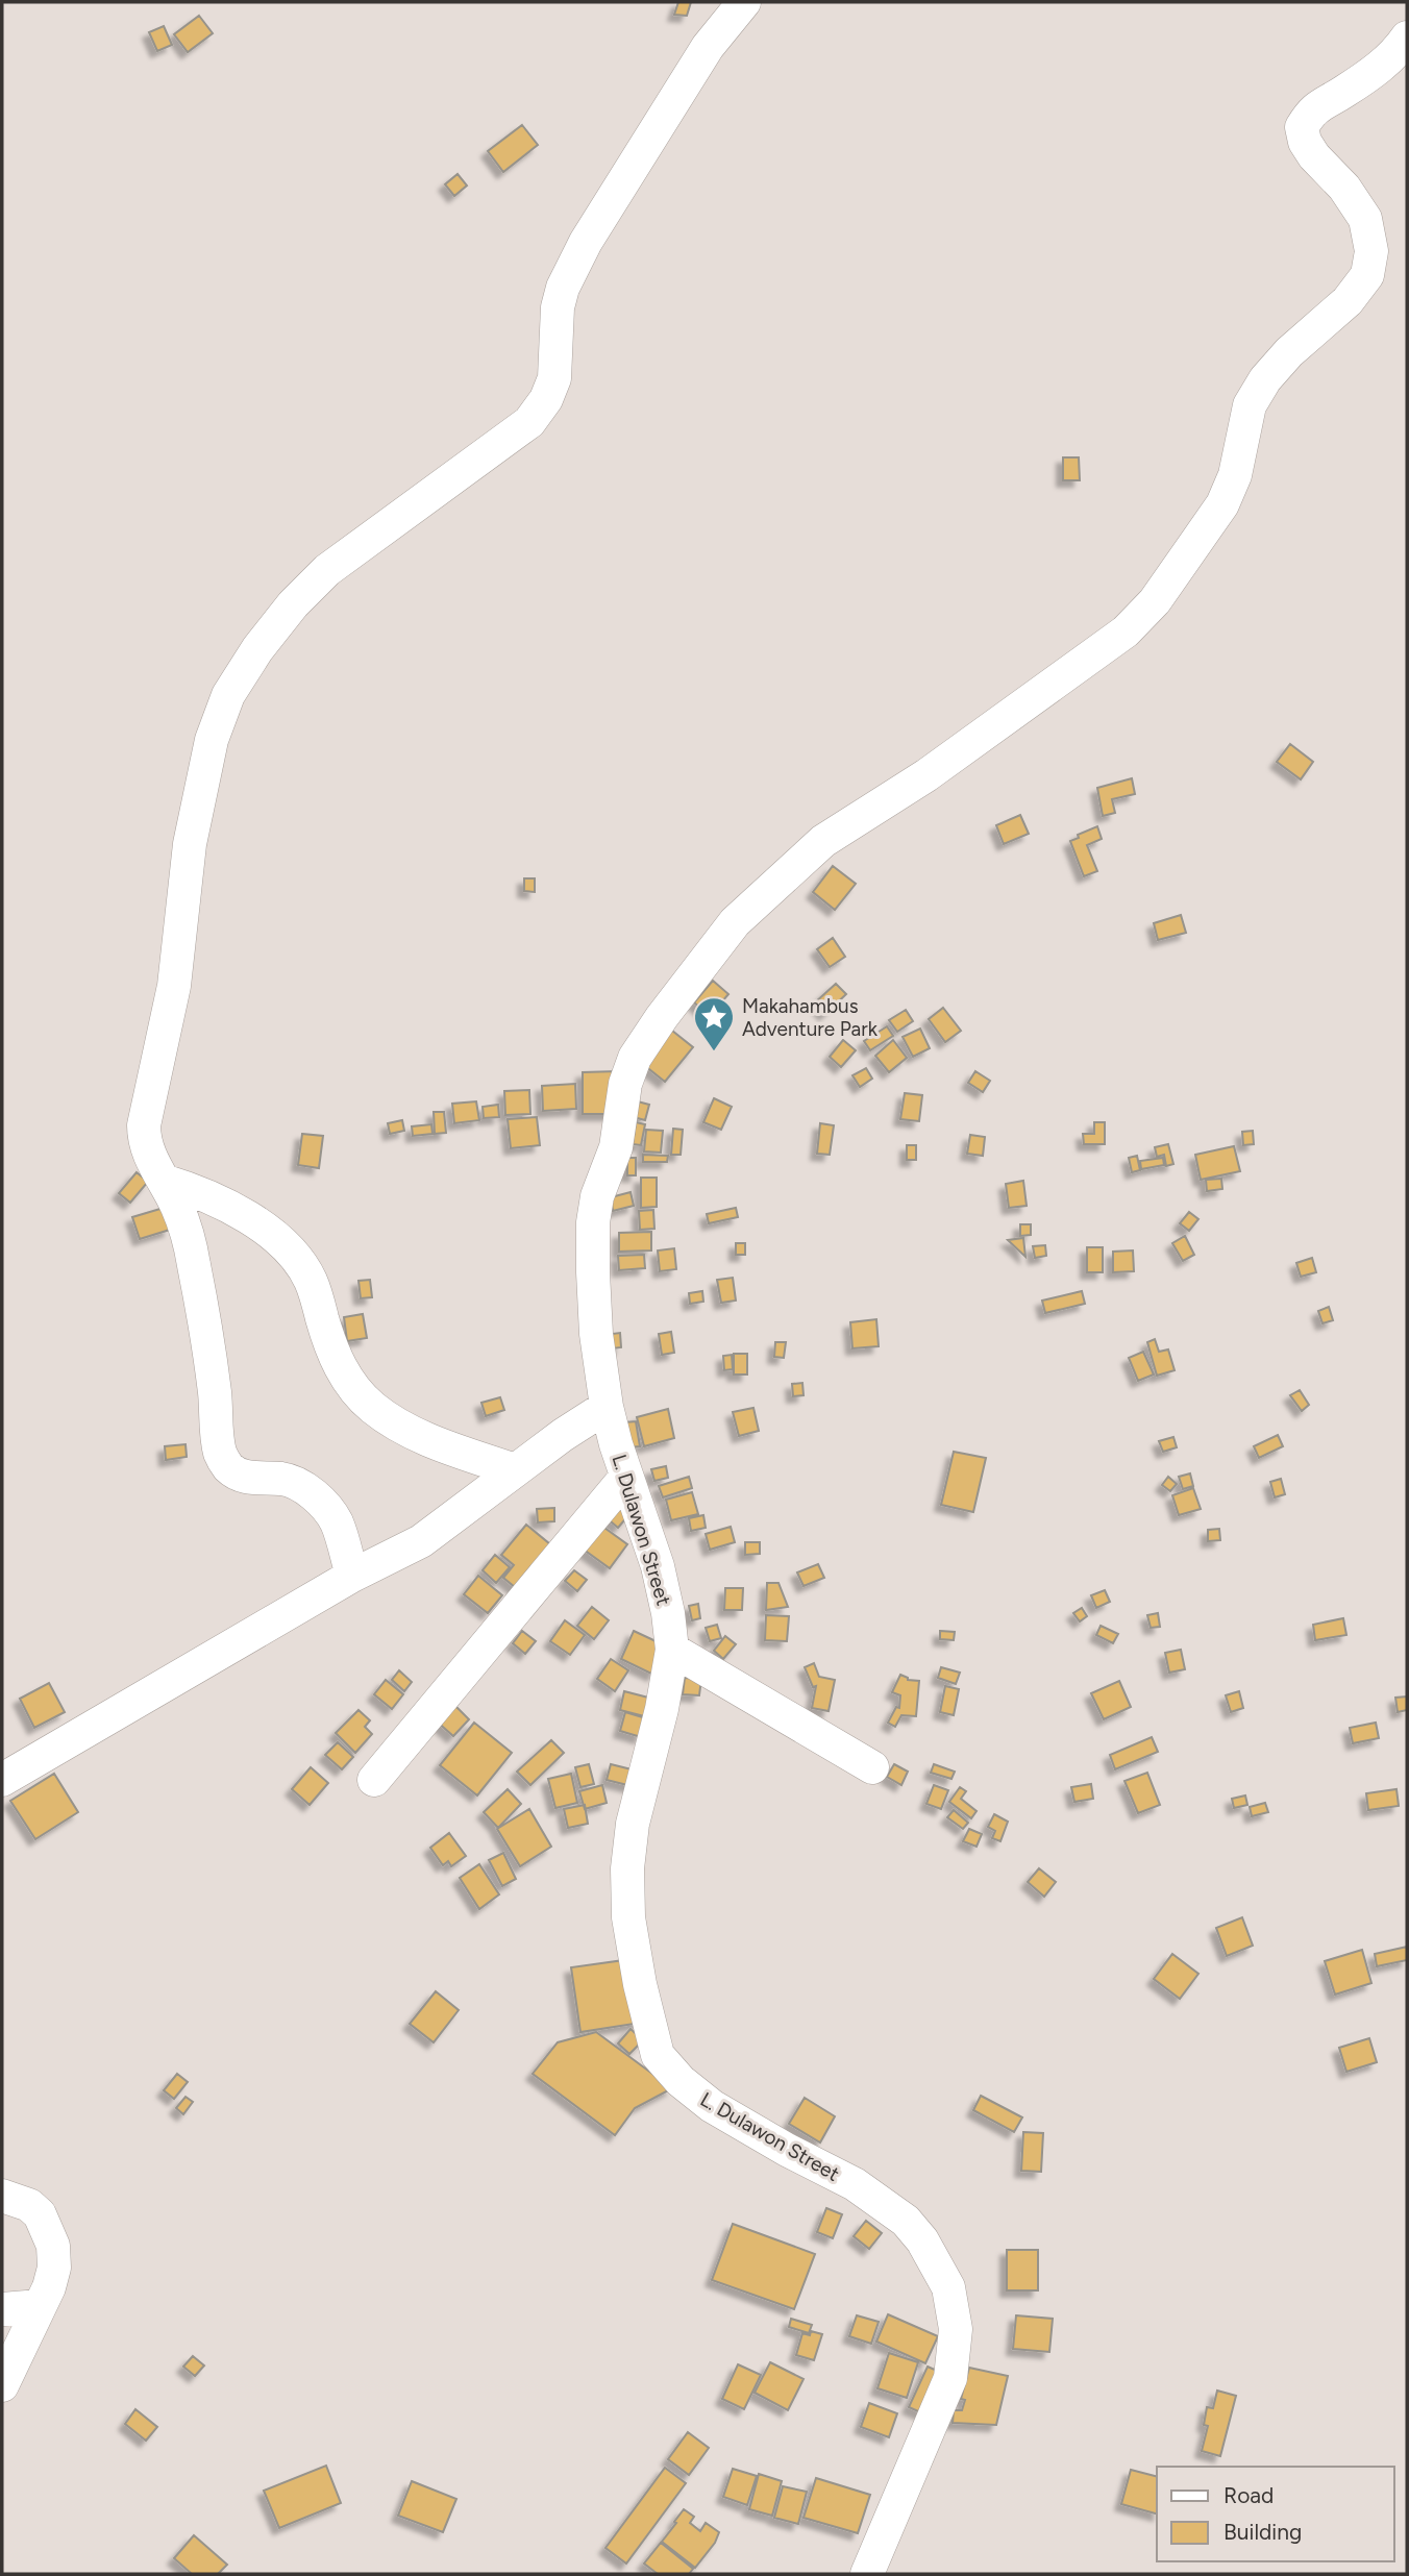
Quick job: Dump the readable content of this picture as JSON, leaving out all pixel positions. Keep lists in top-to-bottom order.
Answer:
{
  "streets": {
    "street": ["L. Dulawon Street"]
  },
  "places": {
    "place": ["Makahambus Adventure Park"]
  },
  "legend": ["Road", "Building"]
}
